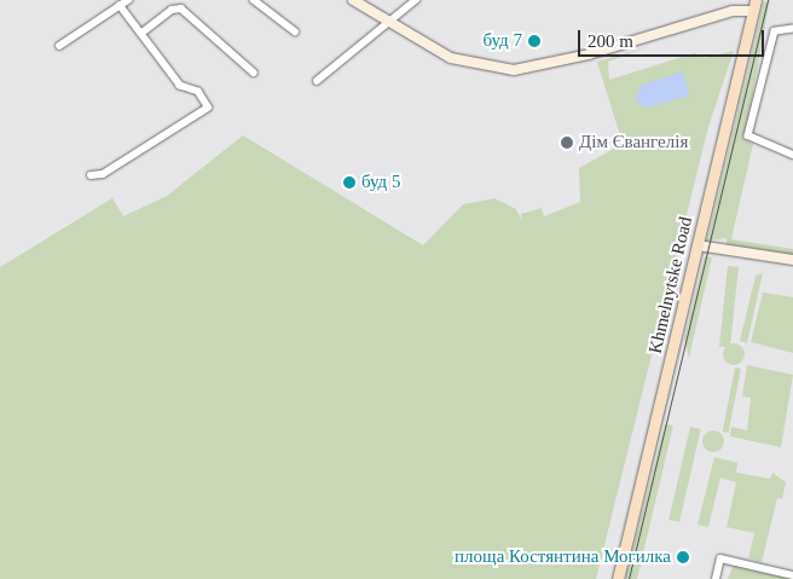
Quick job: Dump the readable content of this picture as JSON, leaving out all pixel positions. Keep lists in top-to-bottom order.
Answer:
{
  "streets": {
    "main road": ["Khmelnytske Road"]
  },
  "places": [
    "буд 7",
    "Дім Євангелія",
    "буд 5",
    "площа Костянтина Могилка"
  ],
  "scale_bar": "200 m"
}
